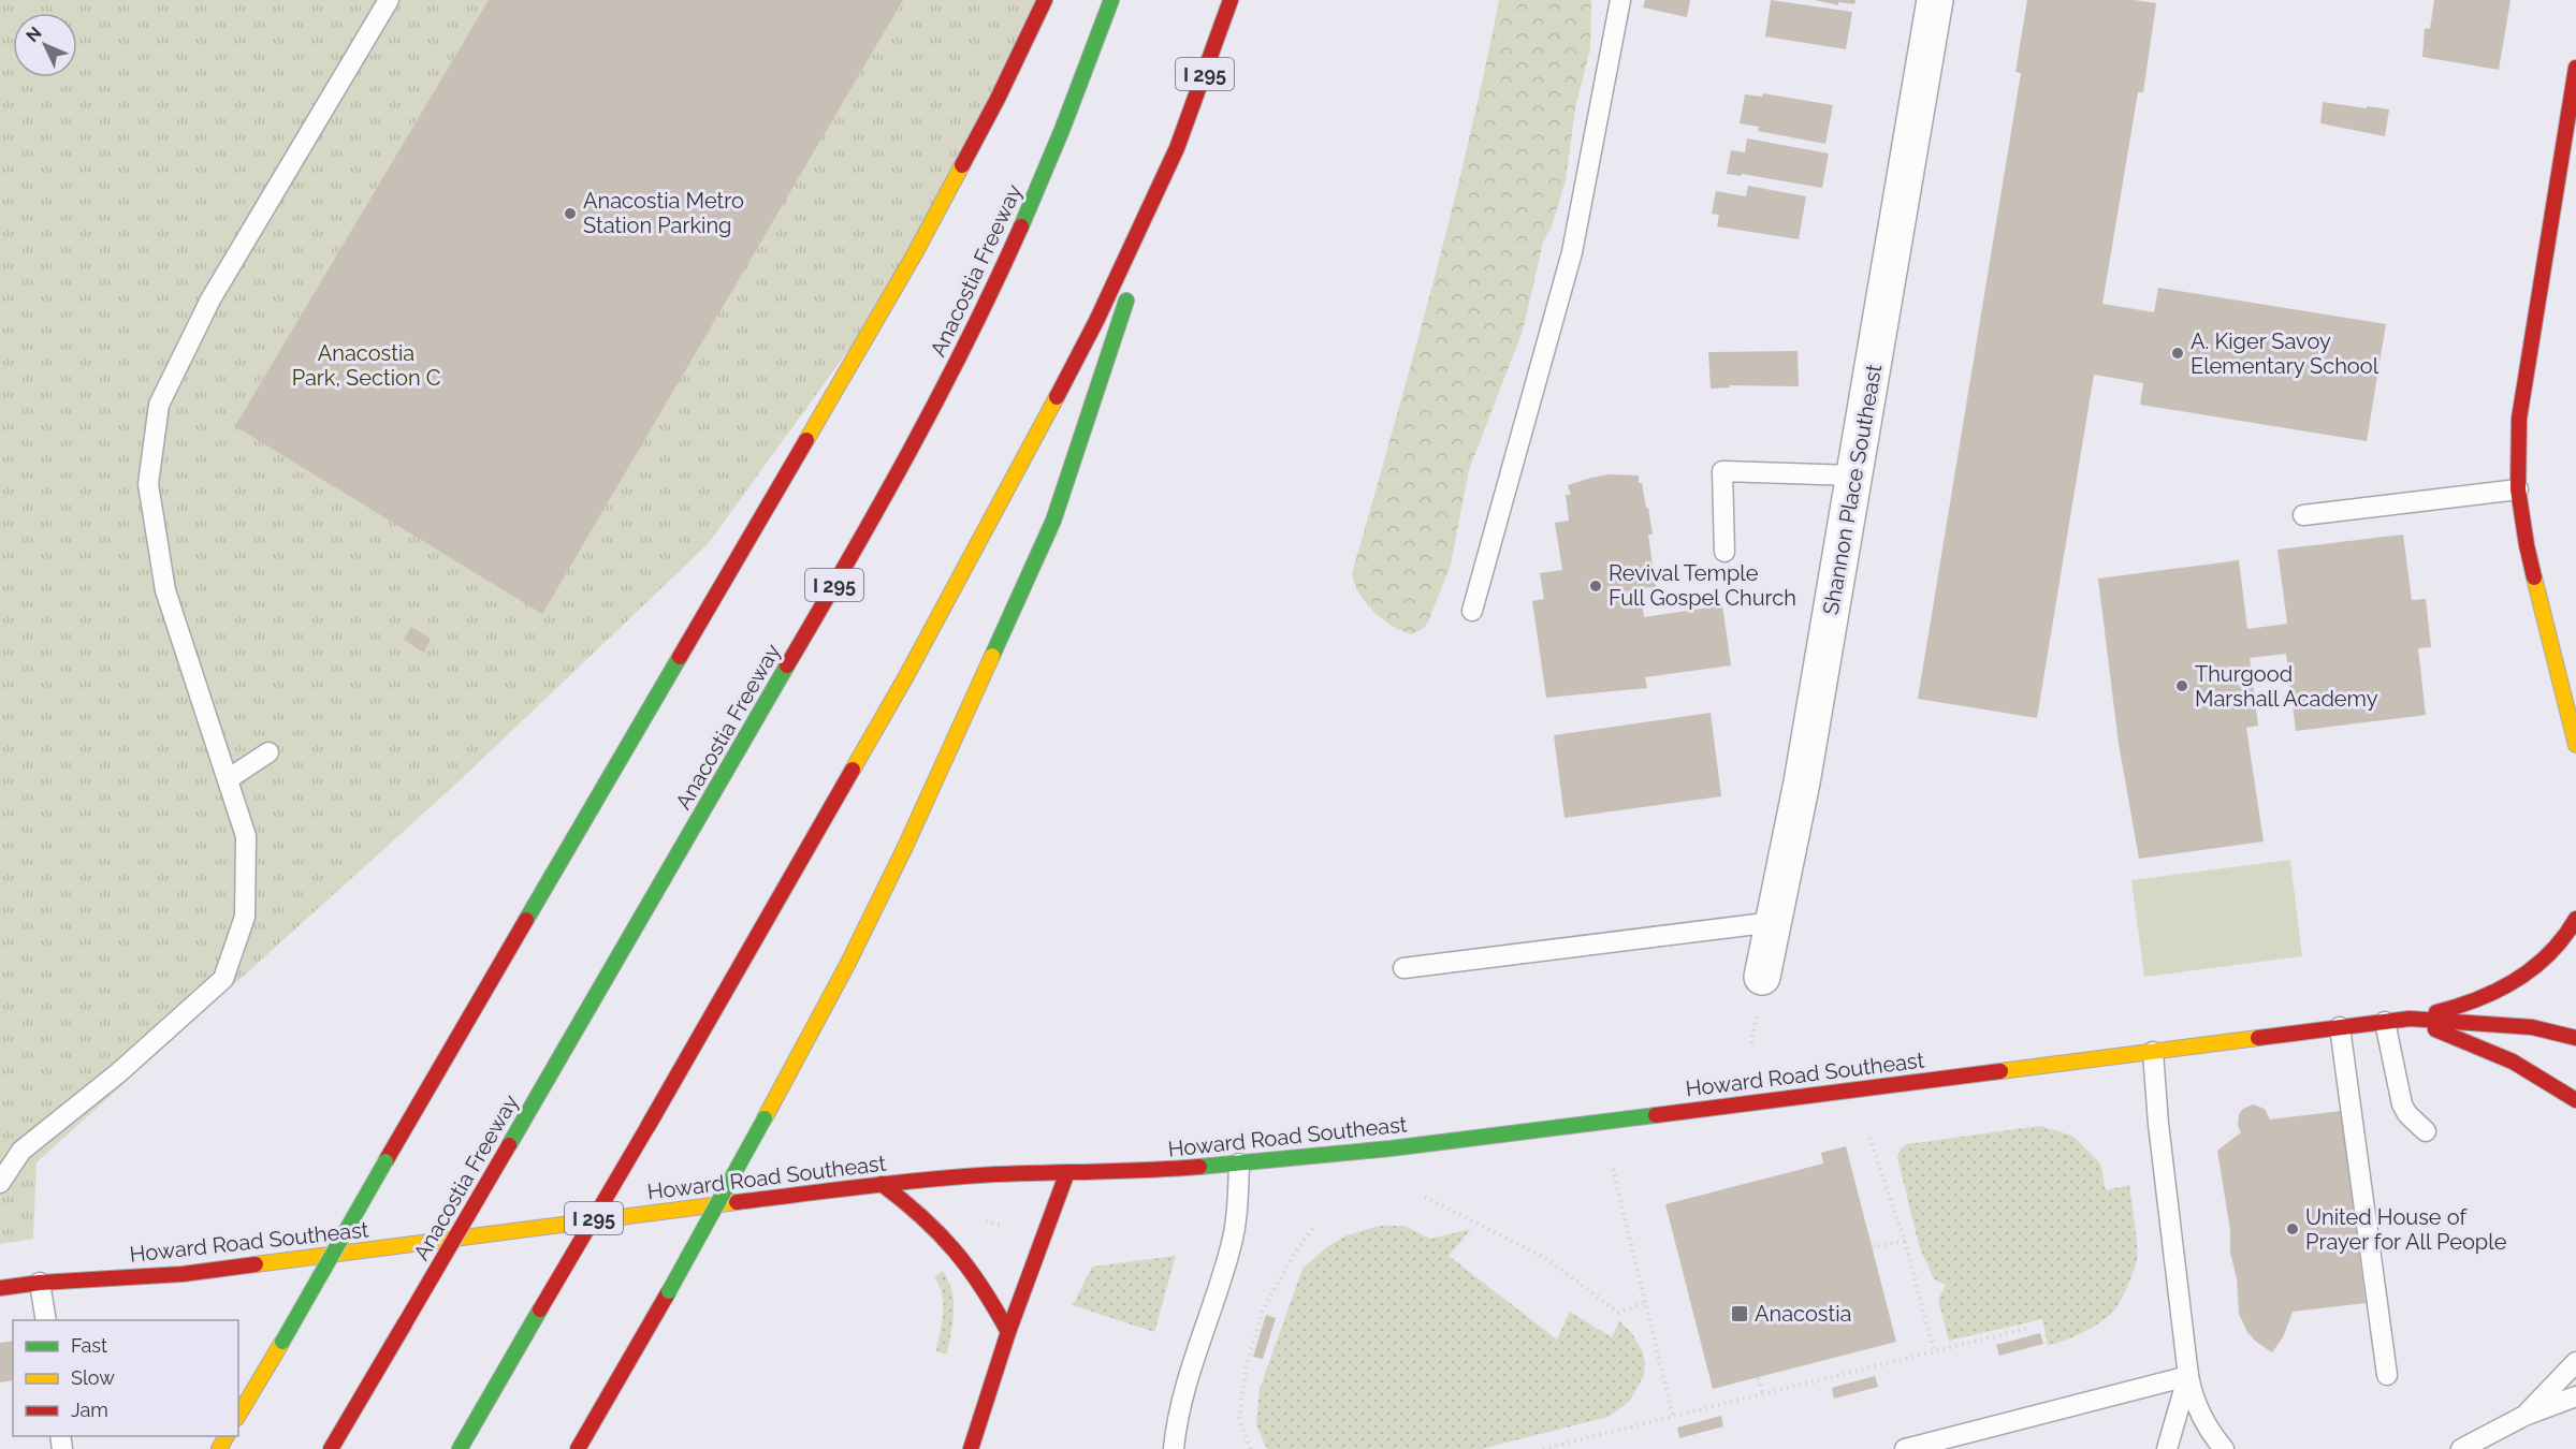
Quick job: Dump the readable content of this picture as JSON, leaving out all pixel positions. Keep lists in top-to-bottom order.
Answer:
{
  "streets": {
    "main road": ["I 295", "Anacostia Freeway", "Howard Road Southeast"],
    "street": ["Shannon Place Southeast"]
  },
  "parks": ["Anacostia Park, Section C"],
  "places": {
    "other": [
      "Anacostia Metro Station Parking",
      "A. Kiger Savoy Elementary School",
      "Revival Temple Full Gospel Church",
      "Thurgood Marshall Academy",
      "United House of Prayer for All People"
    ],
    "transit": ["Anacostia"]
  },
  "legend": ["Fast", "Slow", "Jam"],
  "north": "top left"
}
